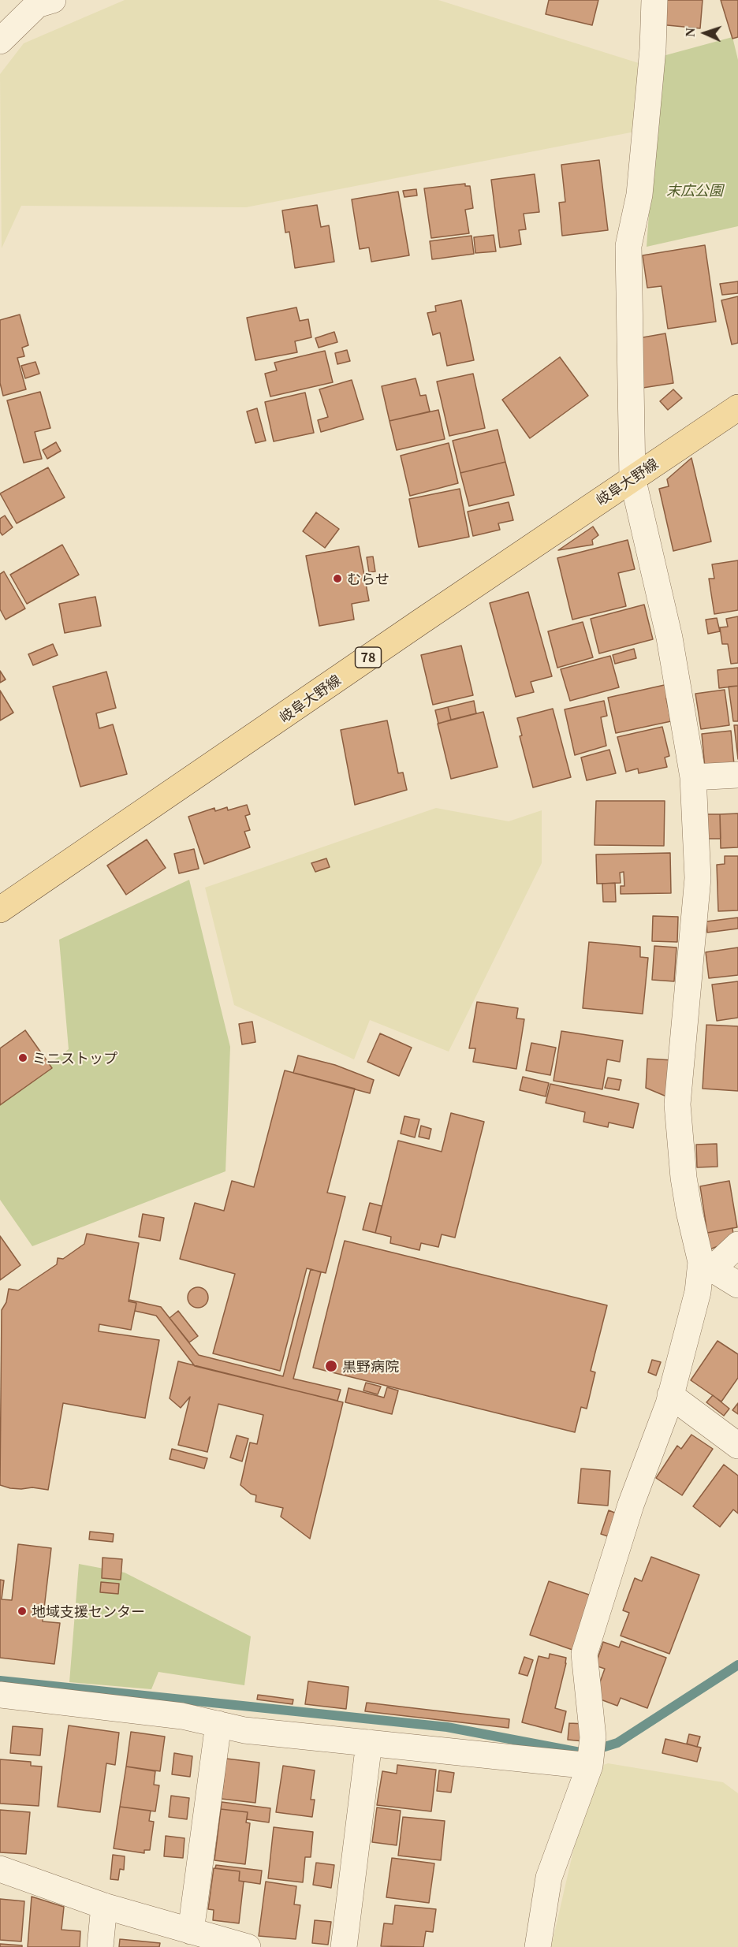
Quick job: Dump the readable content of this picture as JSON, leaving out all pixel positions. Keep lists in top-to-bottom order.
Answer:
{
  "streets": {
    "main road": ["岐阜大野線", "78"]
  },
  "parks": ["末広公園"],
  "places": [
    "むらせ",
    "ミニストップ",
    "黒野病院",
    "地域支援センター"
  ],
  "north": "left"
}
